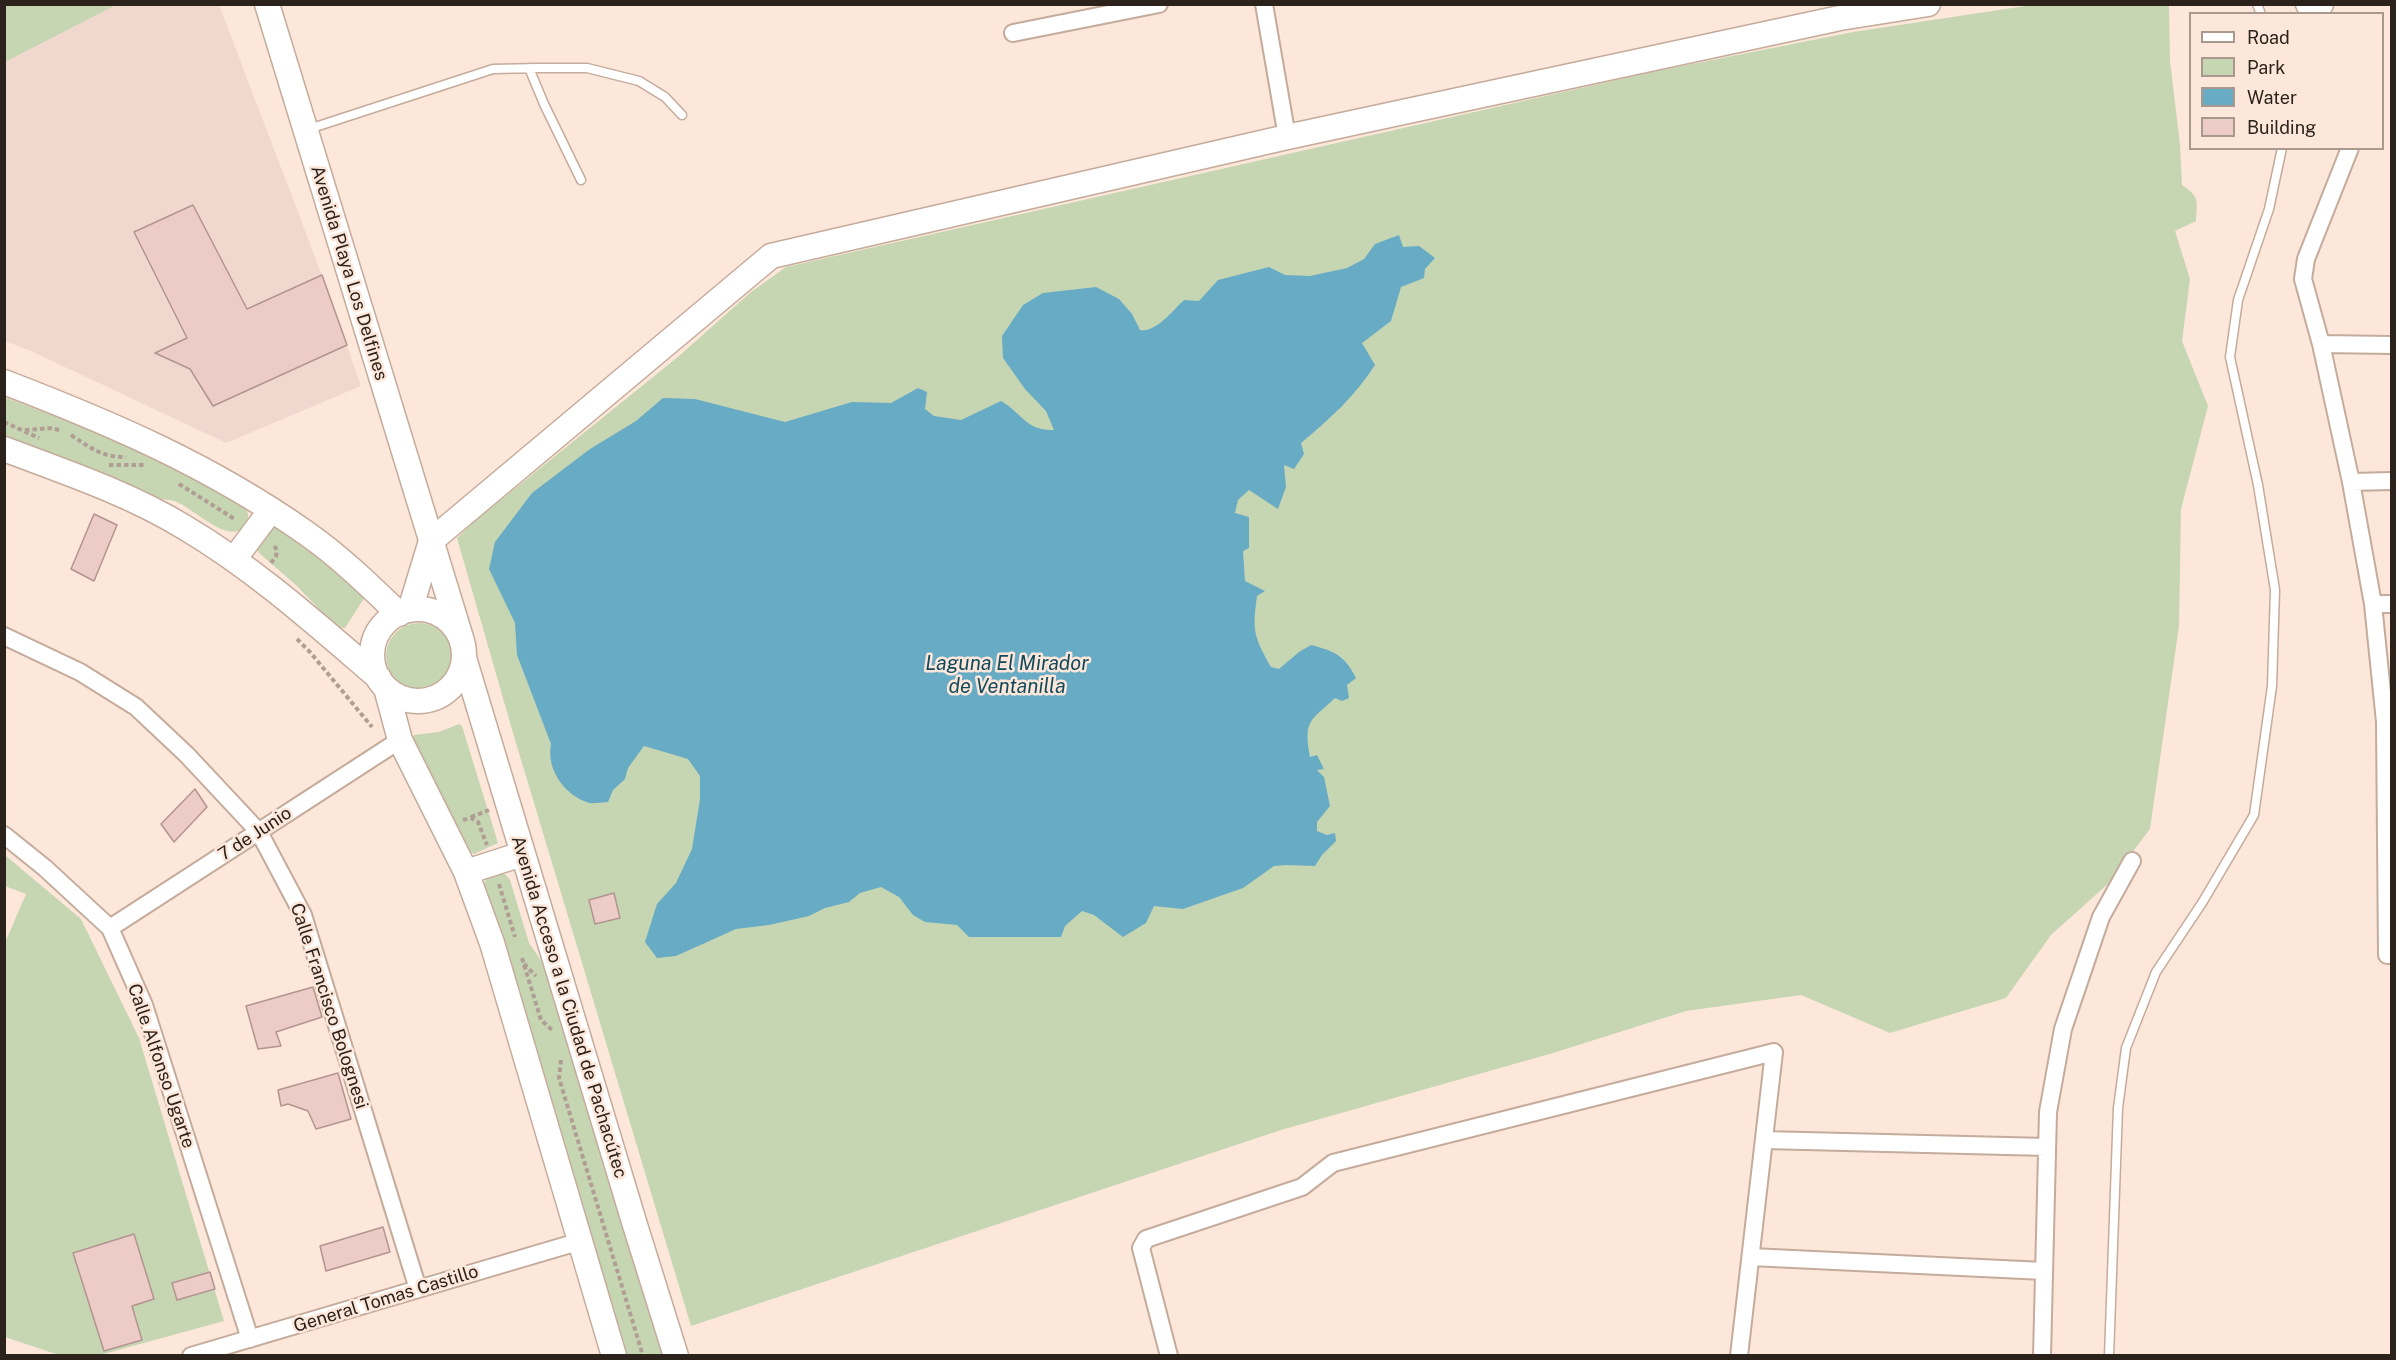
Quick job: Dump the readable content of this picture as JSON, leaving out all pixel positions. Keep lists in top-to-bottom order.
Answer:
{
  "streets": {
    "street": [
      "Avenida Playa Los Delfines",
      "7 de Junio",
      "Calle Francisco Bolognesi",
      "Avenida Acceso a la Ciudad de Pachacútec",
      "Calle Alfonso Ugarte",
      "General Tomas Castillo"
    ]
  },
  "crossings": [
    ["Avenida Playa Los Delfines", "Avenida Acceso a la Ciudad de Pachacútec"],
    ["7 de Junio", "Calle Francisco Bolognesi"],
    ["7 de Junio", "Calle Alfonso Ugarte"],
    ["Calle Francisco Bolognesi", "General Tomas Castillo"],
    ["Calle Alfonso Ugarte", "General Tomas Castillo"]
  ],
  "water": ["Laguna El Mirador de Ventanilla"],
  "legend": [
    "Road",
    "Park",
    "Water",
    "Building"
  ]
}
